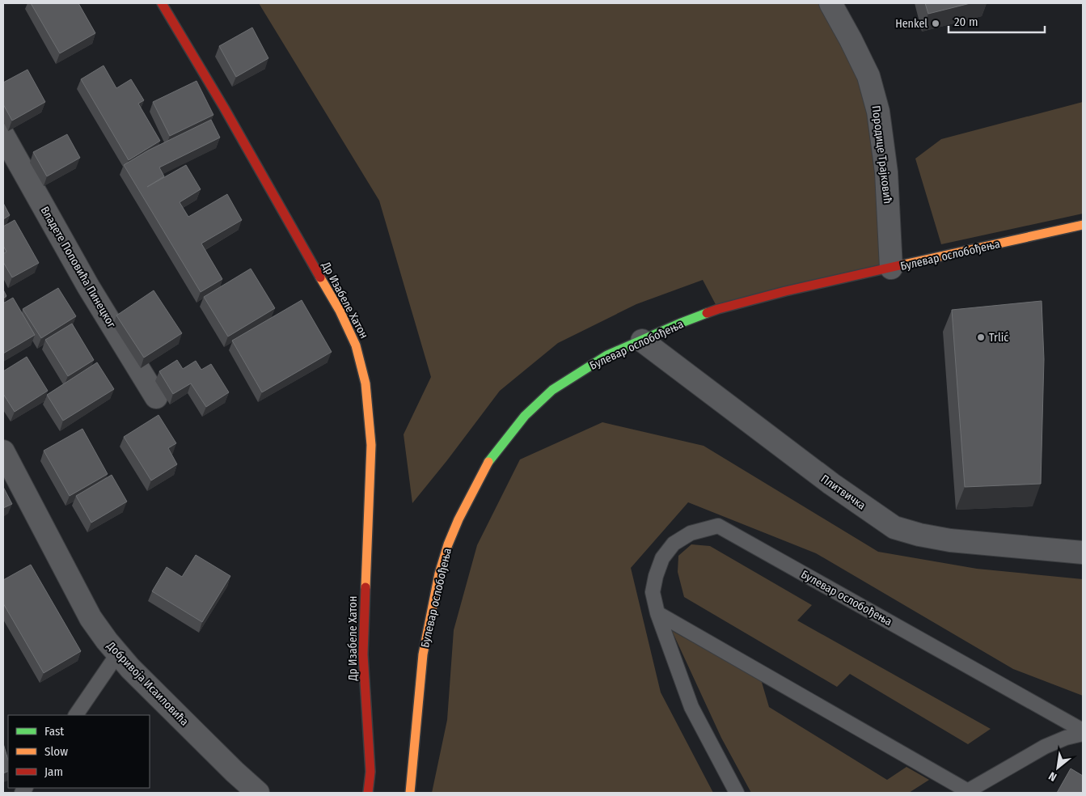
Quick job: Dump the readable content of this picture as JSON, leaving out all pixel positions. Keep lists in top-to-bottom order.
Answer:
{
  "streets": {
    "main road": ["Булевар ослобођења", "Др Изабеле Хатон"],
    "street": [
      "Породице Трајковић",
      "Владете Поповића Пинецког",
      "Плитвичка",
      "Добривоја Исаиловића"
    ]
  },
  "crossings": [
    ["Породице Трајковић", "Булевар ослобођења"],
    ["Булевар ослобођења", "Плитвичка"]
  ],
  "places": ["Henkel", "Trlić"],
  "legend": ["Fast", "Slow", "Jam"],
  "scale_bar": "20 m",
  "north": "bottom left"
}
